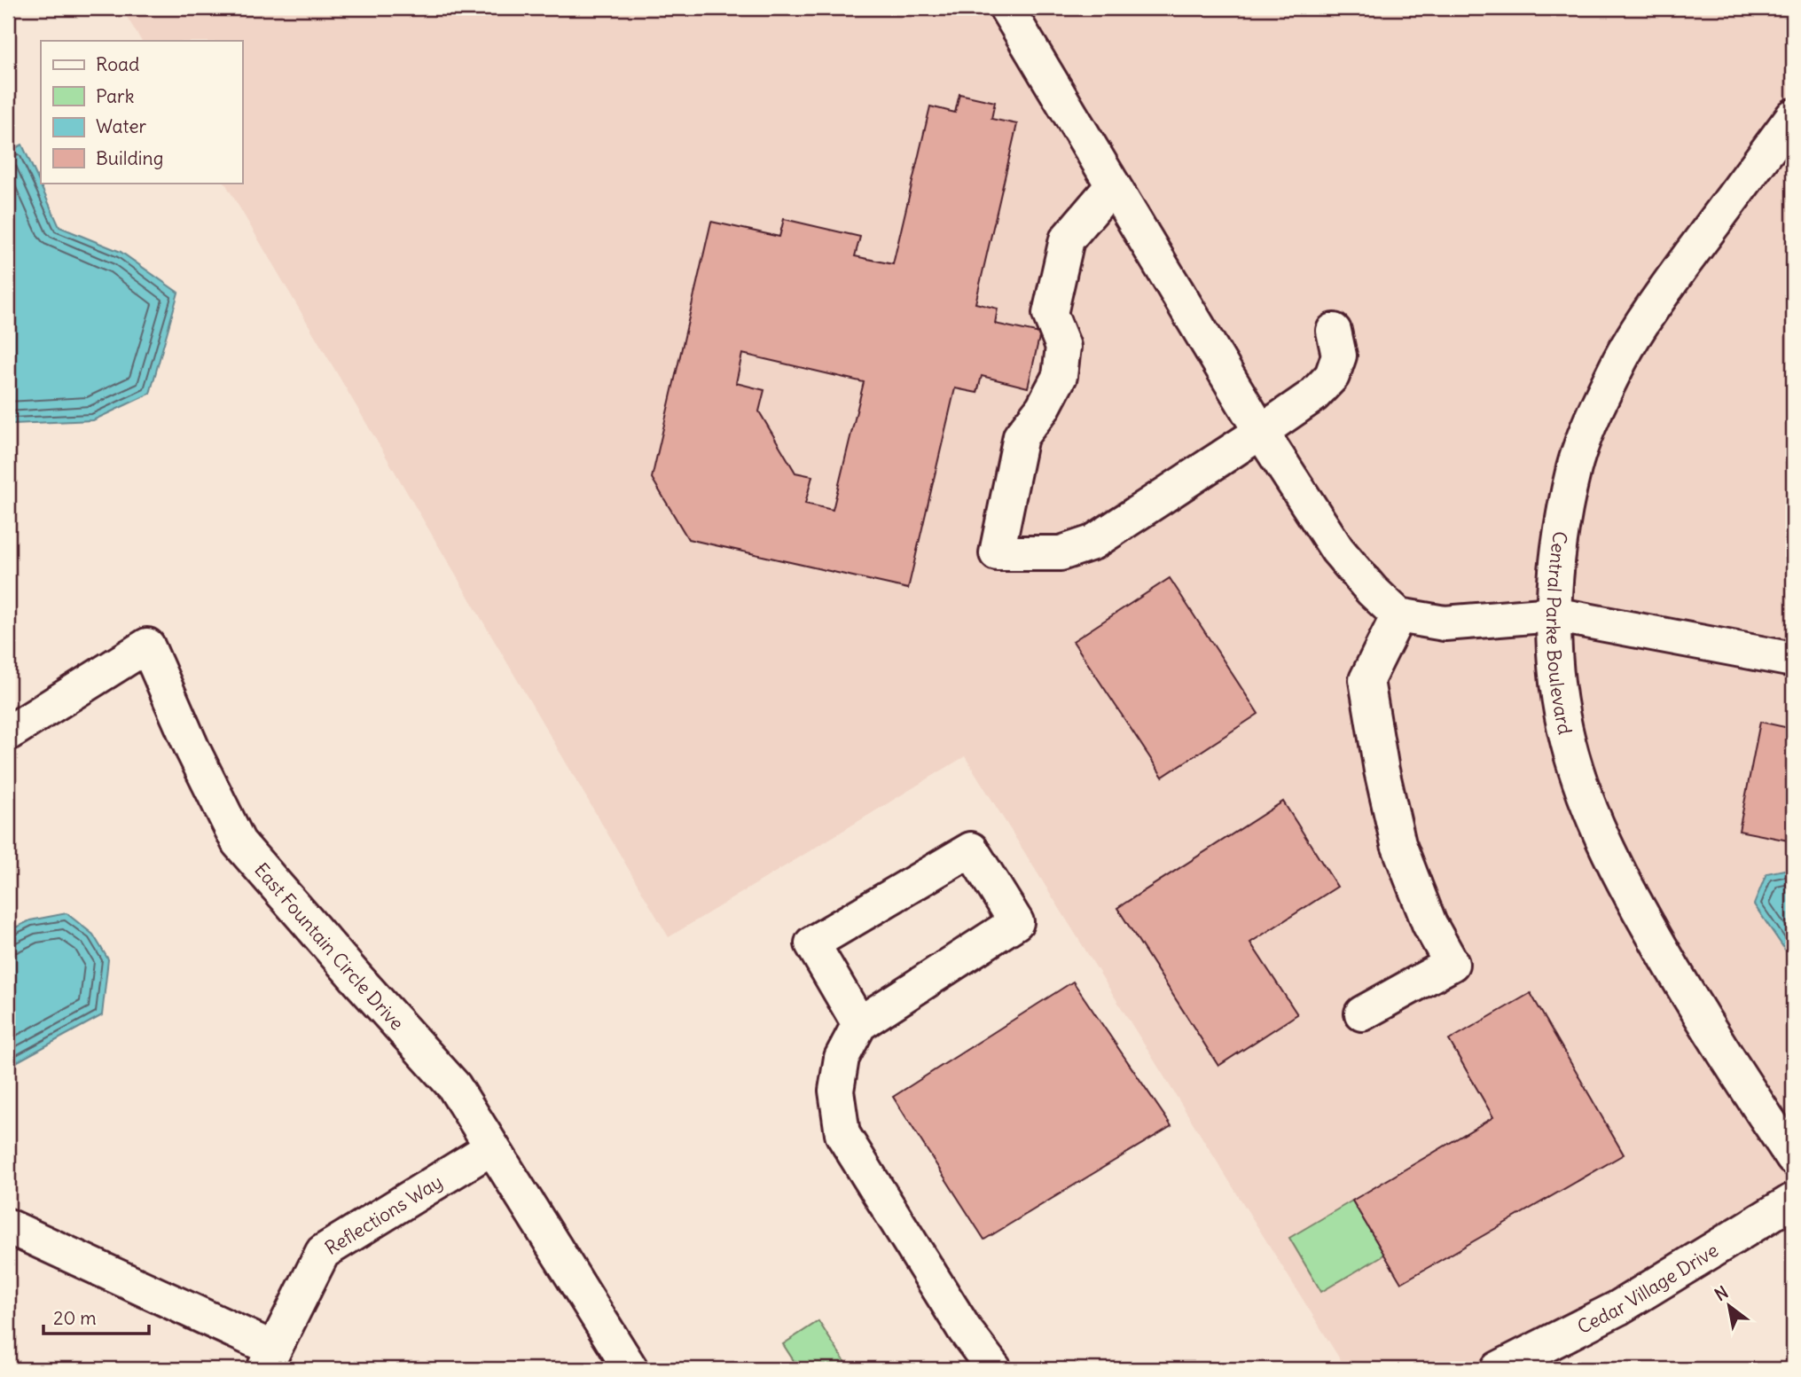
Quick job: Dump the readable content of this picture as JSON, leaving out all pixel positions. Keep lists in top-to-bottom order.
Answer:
{
  "streets": {
    "street": [
      "Central Parke Boulevard",
      "East Fountain Circle Drive",
      "Reflections Way",
      "Cedar Village Drive"
    ]
  },
  "crossings": [
    ["East Fountain Circle Drive", "Reflections Way"]
  ],
  "legend": [
    "Road",
    "Park",
    "Water",
    "Building"
  ],
  "scale_bar": "20 m",
  "north": "top left"
}
